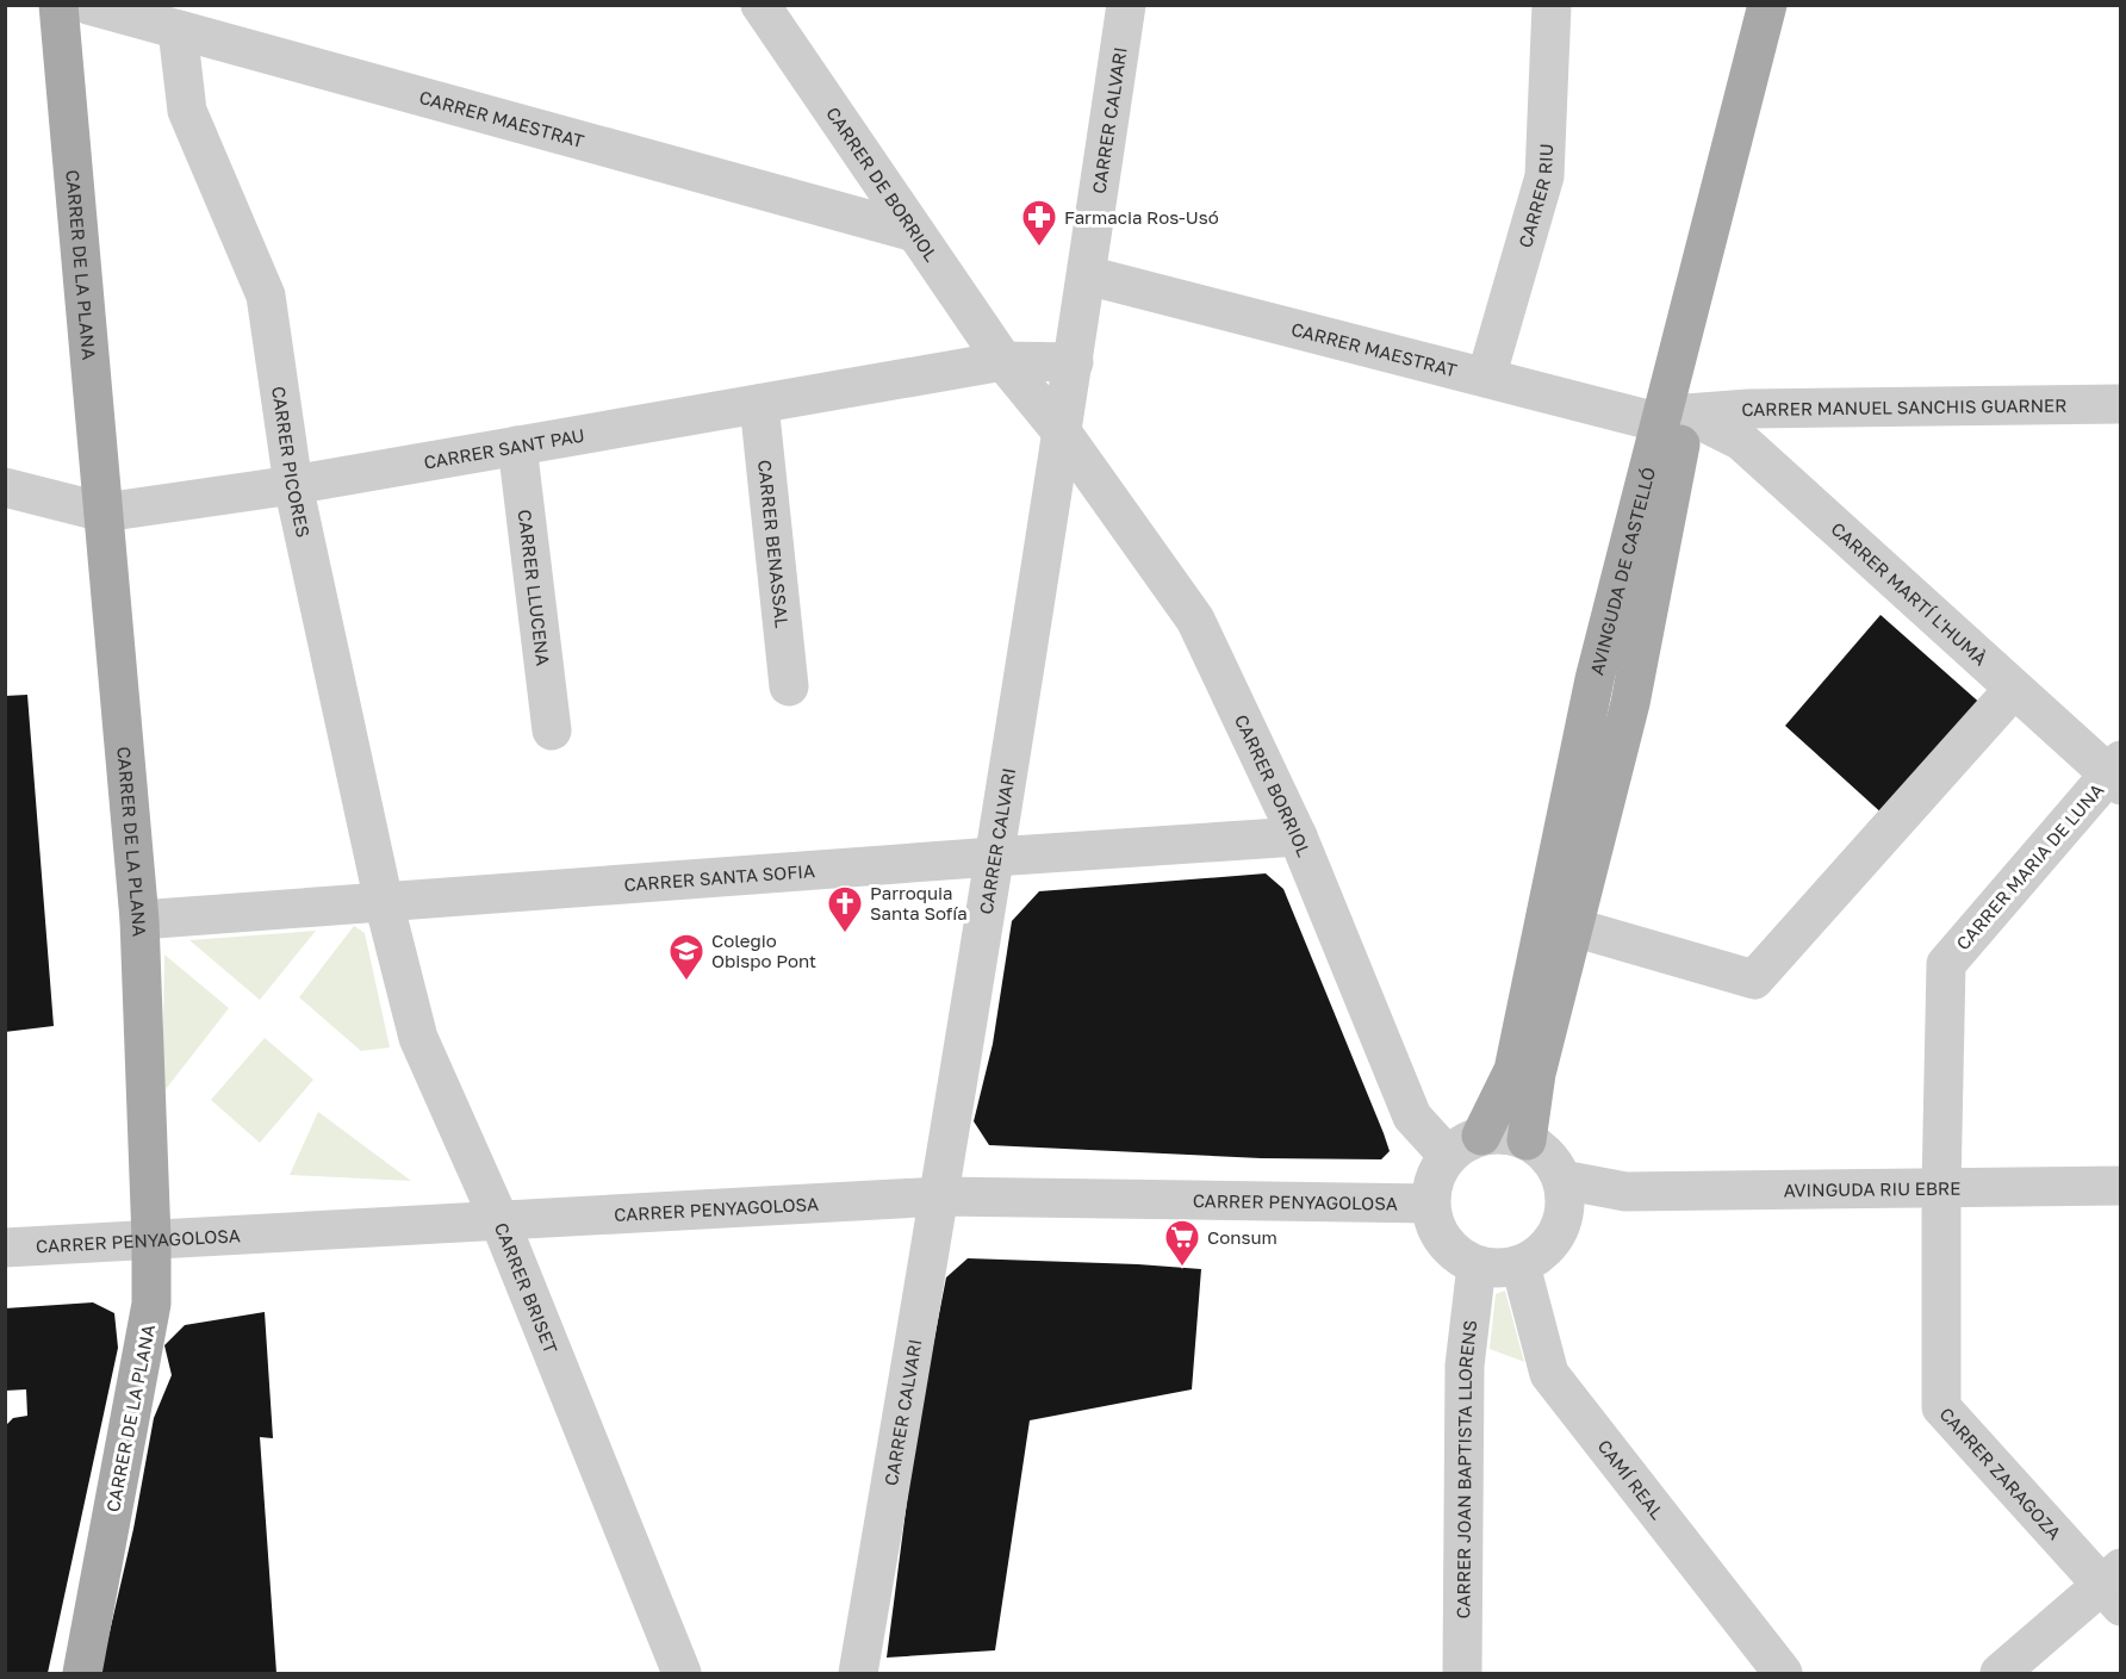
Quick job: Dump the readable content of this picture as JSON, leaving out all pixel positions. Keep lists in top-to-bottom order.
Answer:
{
  "streets": {
    "main road": ["CARRER DE LA PLANA", "AVINGUDA DE CASTELLÓ"],
    "street": [
      "CARRER MAESTRAT",
      "CARRER CALVARI",
      "CARRER DE BORRIOL",
      "CARRER RIU",
      "CARRER MANUEL SANCHIS GUARNER",
      "CARRER SANT PAU",
      "CARRER PICORES",
      "CARRER BENASSAL",
      "CARRER LLUCENA",
      "CARRER MARTÍ L'HUMÀ",
      "CARRER BORRIOL",
      "CARRER MARIA DE LUNA",
      "CARRER SANTA SOFIA",
      "AVINGUDA RIU EBRE",
      "CARRER PENYAGOLOSA",
      "CARRER BRISET",
      "CARRER JOAN BAPTISTA LLORENS",
      "CARRER ZARAGOZA",
      "CAMÍ REAL"
    ]
  },
  "crossings": [
    ["CARRER MAESTRAT", "CARRER CALVARI"],
    ["CARRER MAESTRAT", "CARRER DE BORRIOL"],
    ["CARRER MAESTRAT", "CARRER RIU"],
    ["CARRER MAESTRAT", "CARRER MANUEL SANCHIS GUARNER"],
    ["CARRER MAESTRAT", "CARRER PICORES"],
    ["CARRER MAESTRAT", "AVINGUDA DE CASTELLÓ"],
    ["CARRER MAESTRAT", "CARRER MARTÍ L'HUMÀ"],
    ["CARRER CALVARI", "CARRER DE BORRIOL"],
    ["CARRER CALVARI", "CARRER BORRIOL"],
    ["CARRER CALVARI", "CARRER SANTA SOFIA"],
    ["CARRER CALVARI", "CARRER PENYAGOLOSA"],
    ["CARRER DE BORRIOL", "CARRER SANT PAU"],
    ["CARRER DE BORRIOL", "CARRER BORRIOL"],
    ["CARRER DE LA PLANA", "CARRER SANT PAU"],
    ["CARRER DE LA PLANA", "CARRER SANTA SOFIA"],
    ["CARRER DE LA PLANA", "CARRER PENYAGOLOSA"],
    ["CARRER MANUEL SANCHIS GUARNER", "AVINGUDA DE CASTELLÓ"],
    ["CARRER MANUEL SANCHIS GUARNER", "CARRER MARTÍ L'HUMÀ"],
    ["CARRER SANT PAU", "CARRER PICORES"],
    ["CARRER SANT PAU", "CARRER BENASSAL"],
    ["CARRER SANT PAU", "CARRER LLUCENA"],
    ["CARRER PICORES", "CARRER SANTA SOFIA"],
    ["CARRER PICORES", "CARRER BRISET"],
    ["AVINGUDA DE CASTELLÓ", "CARRER MARTÍ L'HUMÀ"],
    ["AVINGUDA DE CASTELLÓ", "CARRER BORRIOL"],
    ["AVINGUDA DE CASTELLÓ", "AVINGUDA RIU EBRE"],
    ["AVINGUDA DE CASTELLÓ", "CARRER PENYAGOLOSA"],
    ["AVINGUDA DE CASTELLÓ", "CARRER JOAN BAPTISTA LLORENS"],
    ["AVINGUDA DE CASTELLÓ", "CAMÍ REAL"],
    ["CARRER MARTÍ L'HUMÀ", "CARRER MARIA DE LUNA"],
    ["CARRER BORRIOL", "CARRER SANTA SOFIA"],
    ["CARRER BORRIOL", "AVINGUDA RIU EBRE"],
    ["CARRER BORRIOL", "CARRER PENYAGOLOSA"],
    ["CARRER BORRIOL", "CARRER JOAN BAPTISTA LLORENS"],
    ["CARRER BORRIOL", "CAMÍ REAL"],
    ["CARRER MARIA DE LUNA", "AVINGUDA RIU EBRE"],
    ["CARRER MARIA DE LUNA", "CARRER ZARAGOZA"],
    ["CARRER SANTA SOFIA", "CARRER BRISET"],
    ["AVINGUDA RIU EBRE", "CARRER PENYAGOLOSA"],
    ["AVINGUDA RIU EBRE", "CARRER JOAN BAPTISTA LLORENS"],
    ["AVINGUDA RIU EBRE", "CARRER ZARAGOZA"],
    ["AVINGUDA RIU EBRE", "CAMÍ REAL"],
    ["CARRER PENYAGOLOSA", "CARRER BRISET"],
    ["CARRER PENYAGOLOSA", "CARRER JOAN BAPTISTA LLORENS"],
    ["CARRER PENYAGOLOSA", "CAMÍ REAL"],
    ["CARRER JOAN BAPTISTA LLORENS", "CAMÍ REAL"]
  ],
  "places": {
    "pharmacy": ["Farmacia Ros-Usó"],
    "church": ["Parroquia Santa Sofía"],
    "school or university": ["Colegio Obispo Pont"],
    "supermarket": ["Consum"]
  }
}
